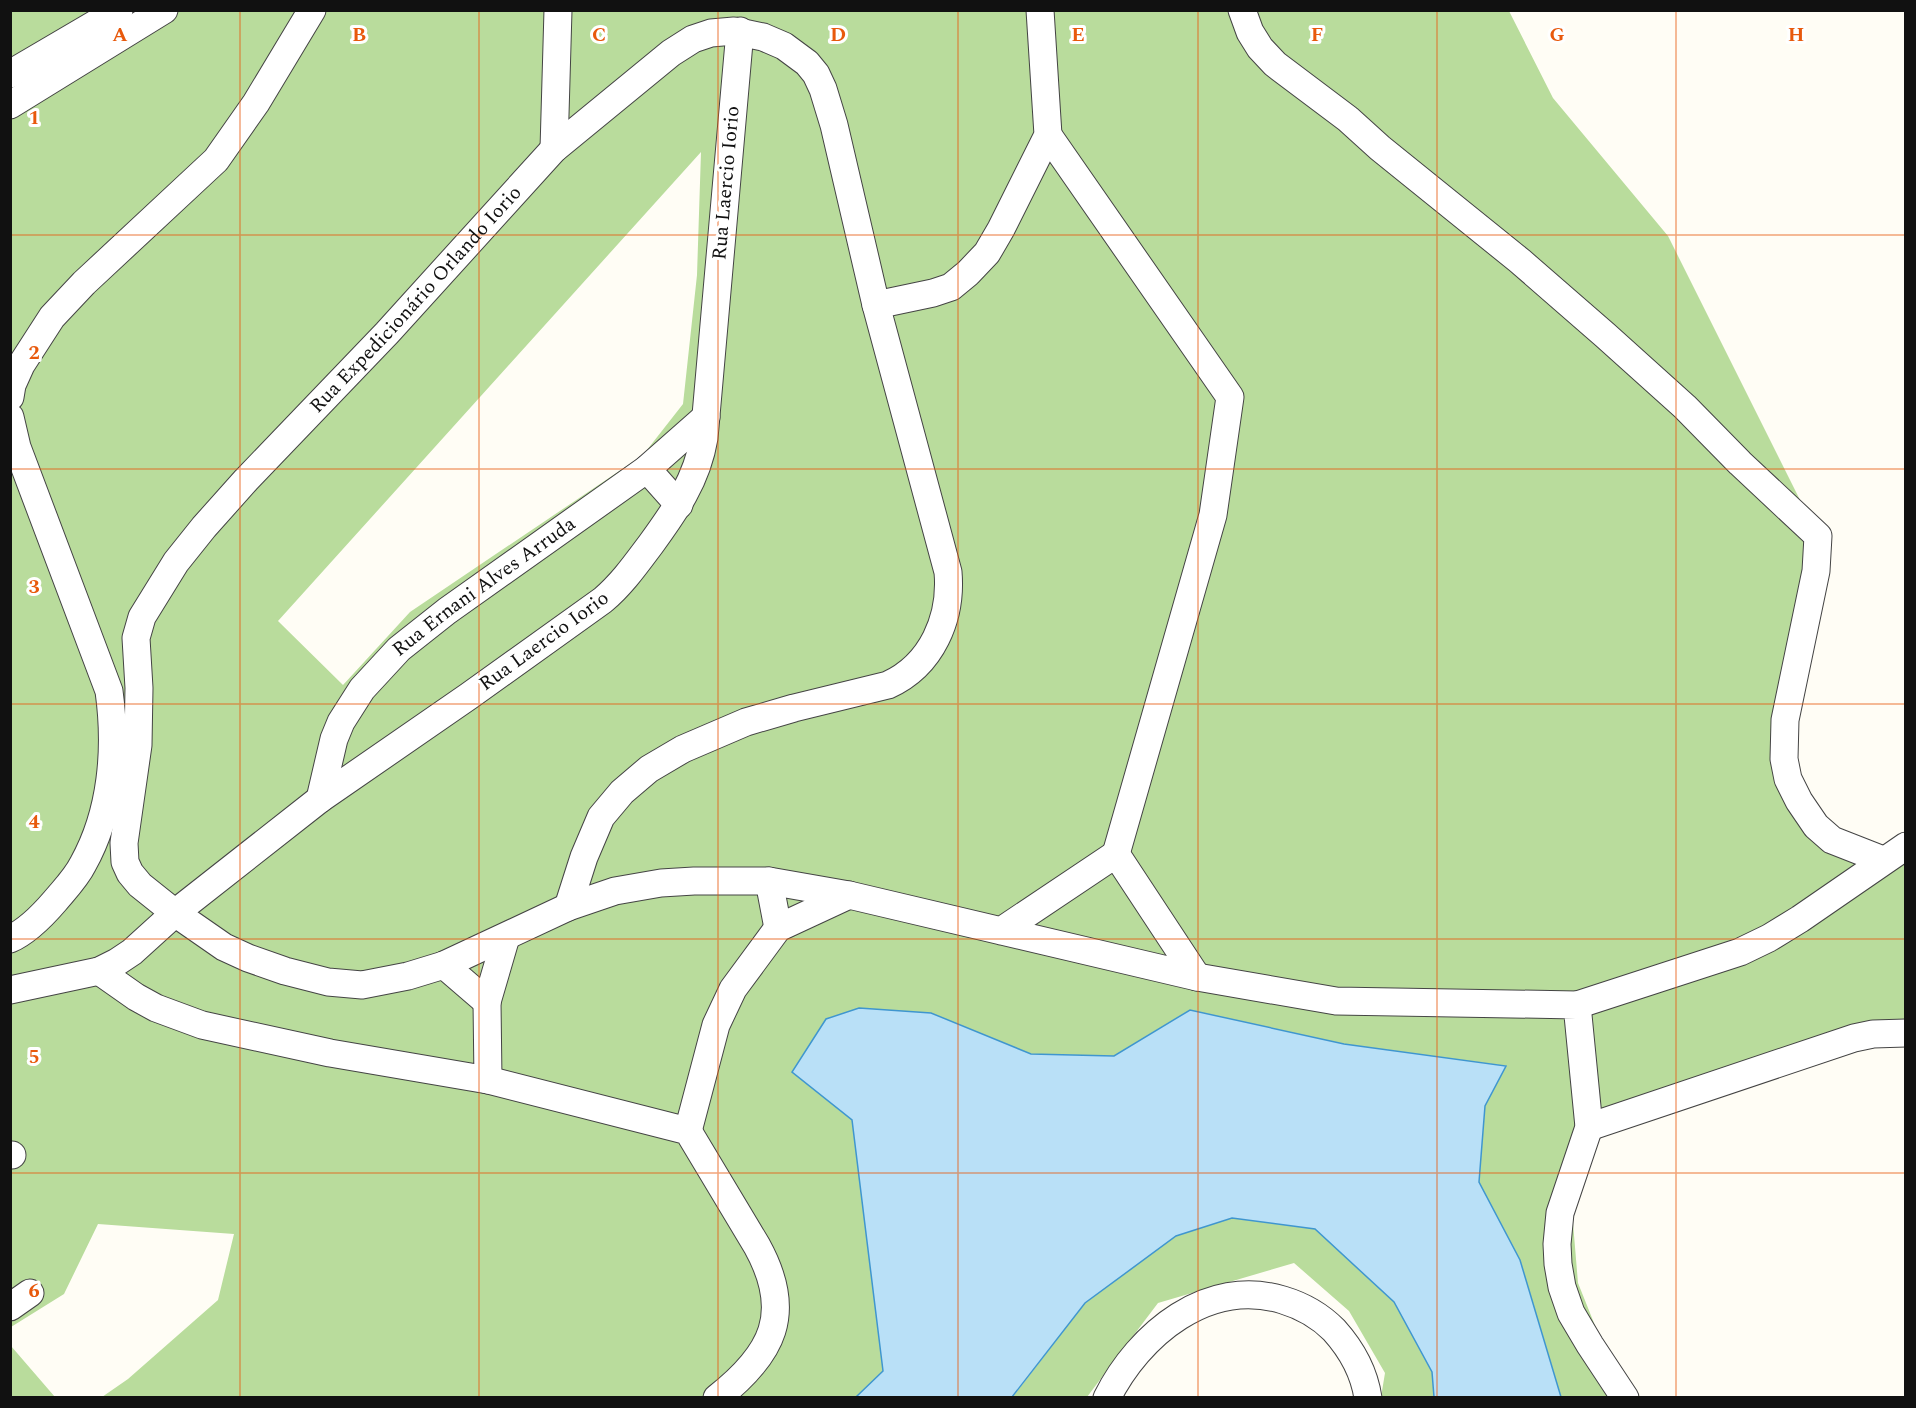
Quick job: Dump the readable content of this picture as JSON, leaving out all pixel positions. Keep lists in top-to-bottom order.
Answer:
{
  "streets": {
    "street": ["Rua Laercio Iorio", "Rua Expedicionário Orlando Iorio", "Rua Ernani Alves Arruda"]
  },
  "crossings": [
    ["Rua Laercio Iorio", "Rua Expedicionário Orlando Iorio"],
    ["Rua Laercio Iorio", "Rua Ernani Alves Arruda"]
  ],
  "grid": {
    "columns": [
      "A",
      "B",
      "C",
      "D",
      "E",
      "F",
      "G",
      "H"
    ],
    "rows": [
      "1",
      "2",
      "3",
      "4",
      "5",
      "6"
    ]
  }
}
